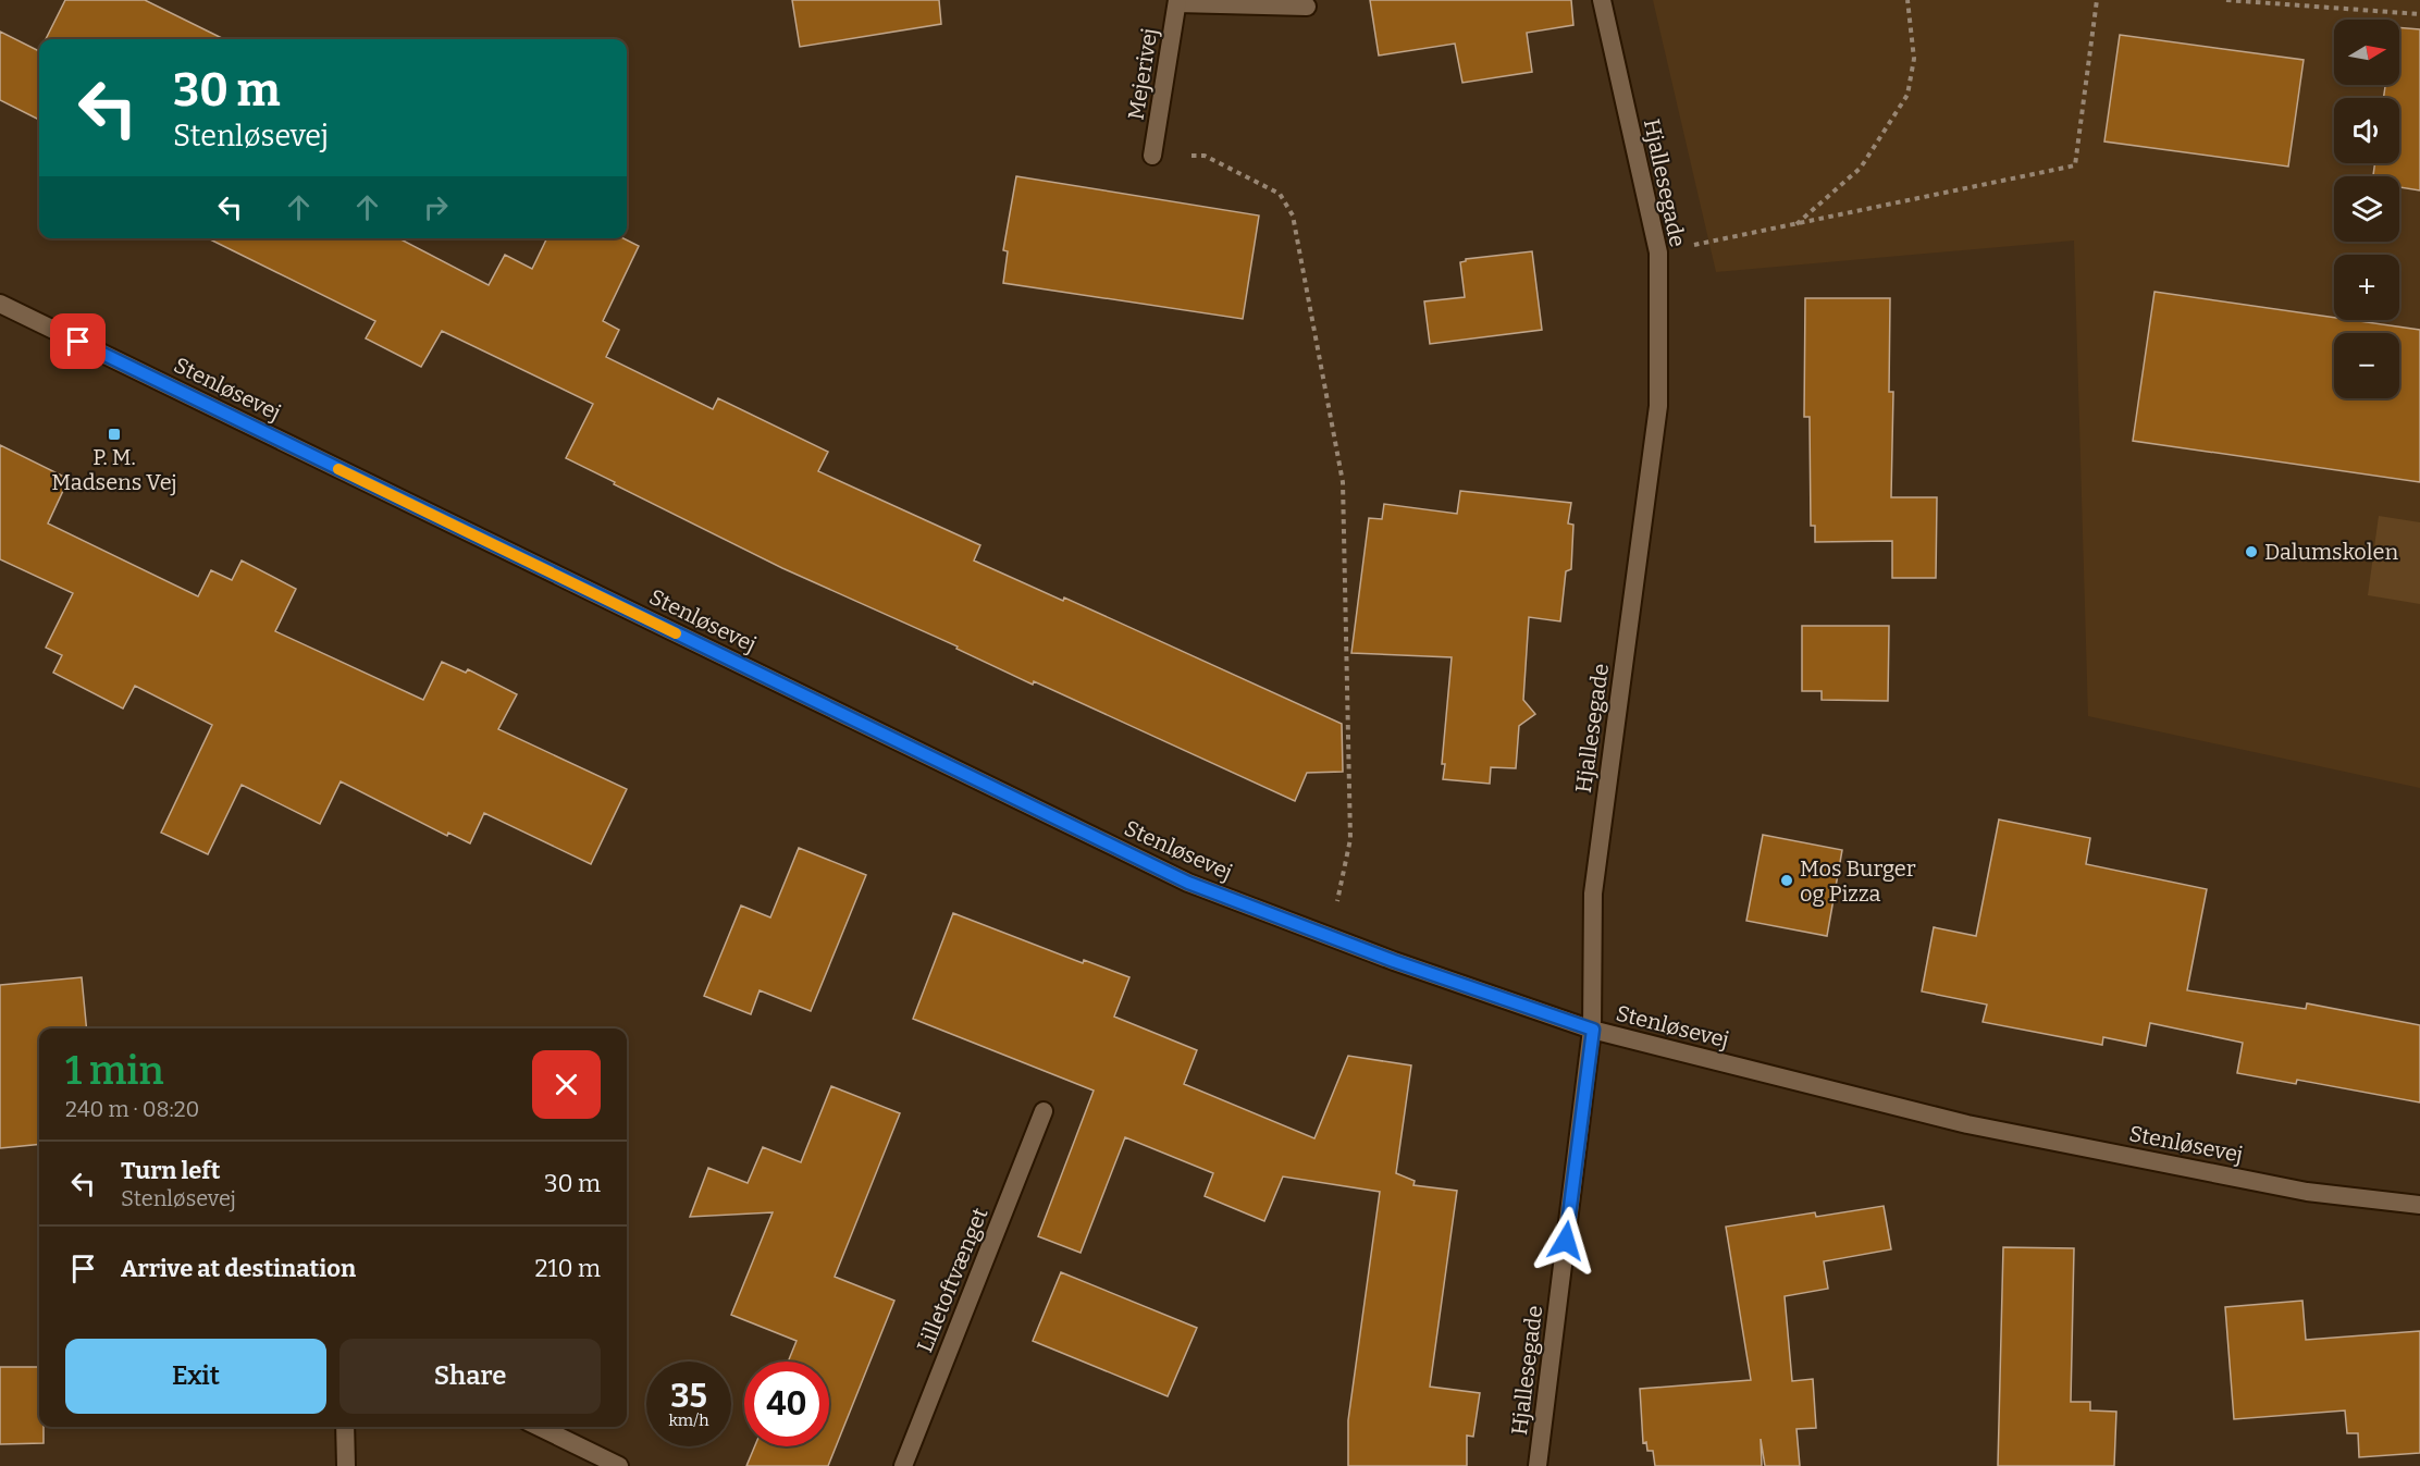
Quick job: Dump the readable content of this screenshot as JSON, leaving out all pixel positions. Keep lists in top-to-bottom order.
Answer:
{
  "streets": {
    "street": [
      "Mejerivej",
      "Hjallesegade",
      "Stenløsevej",
      "Lilletoftvænget"
    ]
  },
  "crossings": [
    ["Hjallesegade", "Stenløsevej"]
  ],
  "places": {
    "transit": ["P. M. Madsens Vej"],
    "other": ["Dalumskolen", "Mos Burger og Pizza"]
  },
  "north": "right",
  "page": {
    "map_buttons": ["+", "−"],
    "turn": ["30 m", "Stenløsevej"],
    "heading": ["1 min", "240 m · 08:20"],
    "list": [
      {
        "name": "Turn left",
        "note": "Stenløsevej",
        "value": "30 m"
      },
      {
        "name": "Arrive at destination",
        "value": "210 m"
      }
    ],
    "buttons": ["Exit", "Share"],
    "speed": "35 km/h",
    "limit": "40"
  }
}
